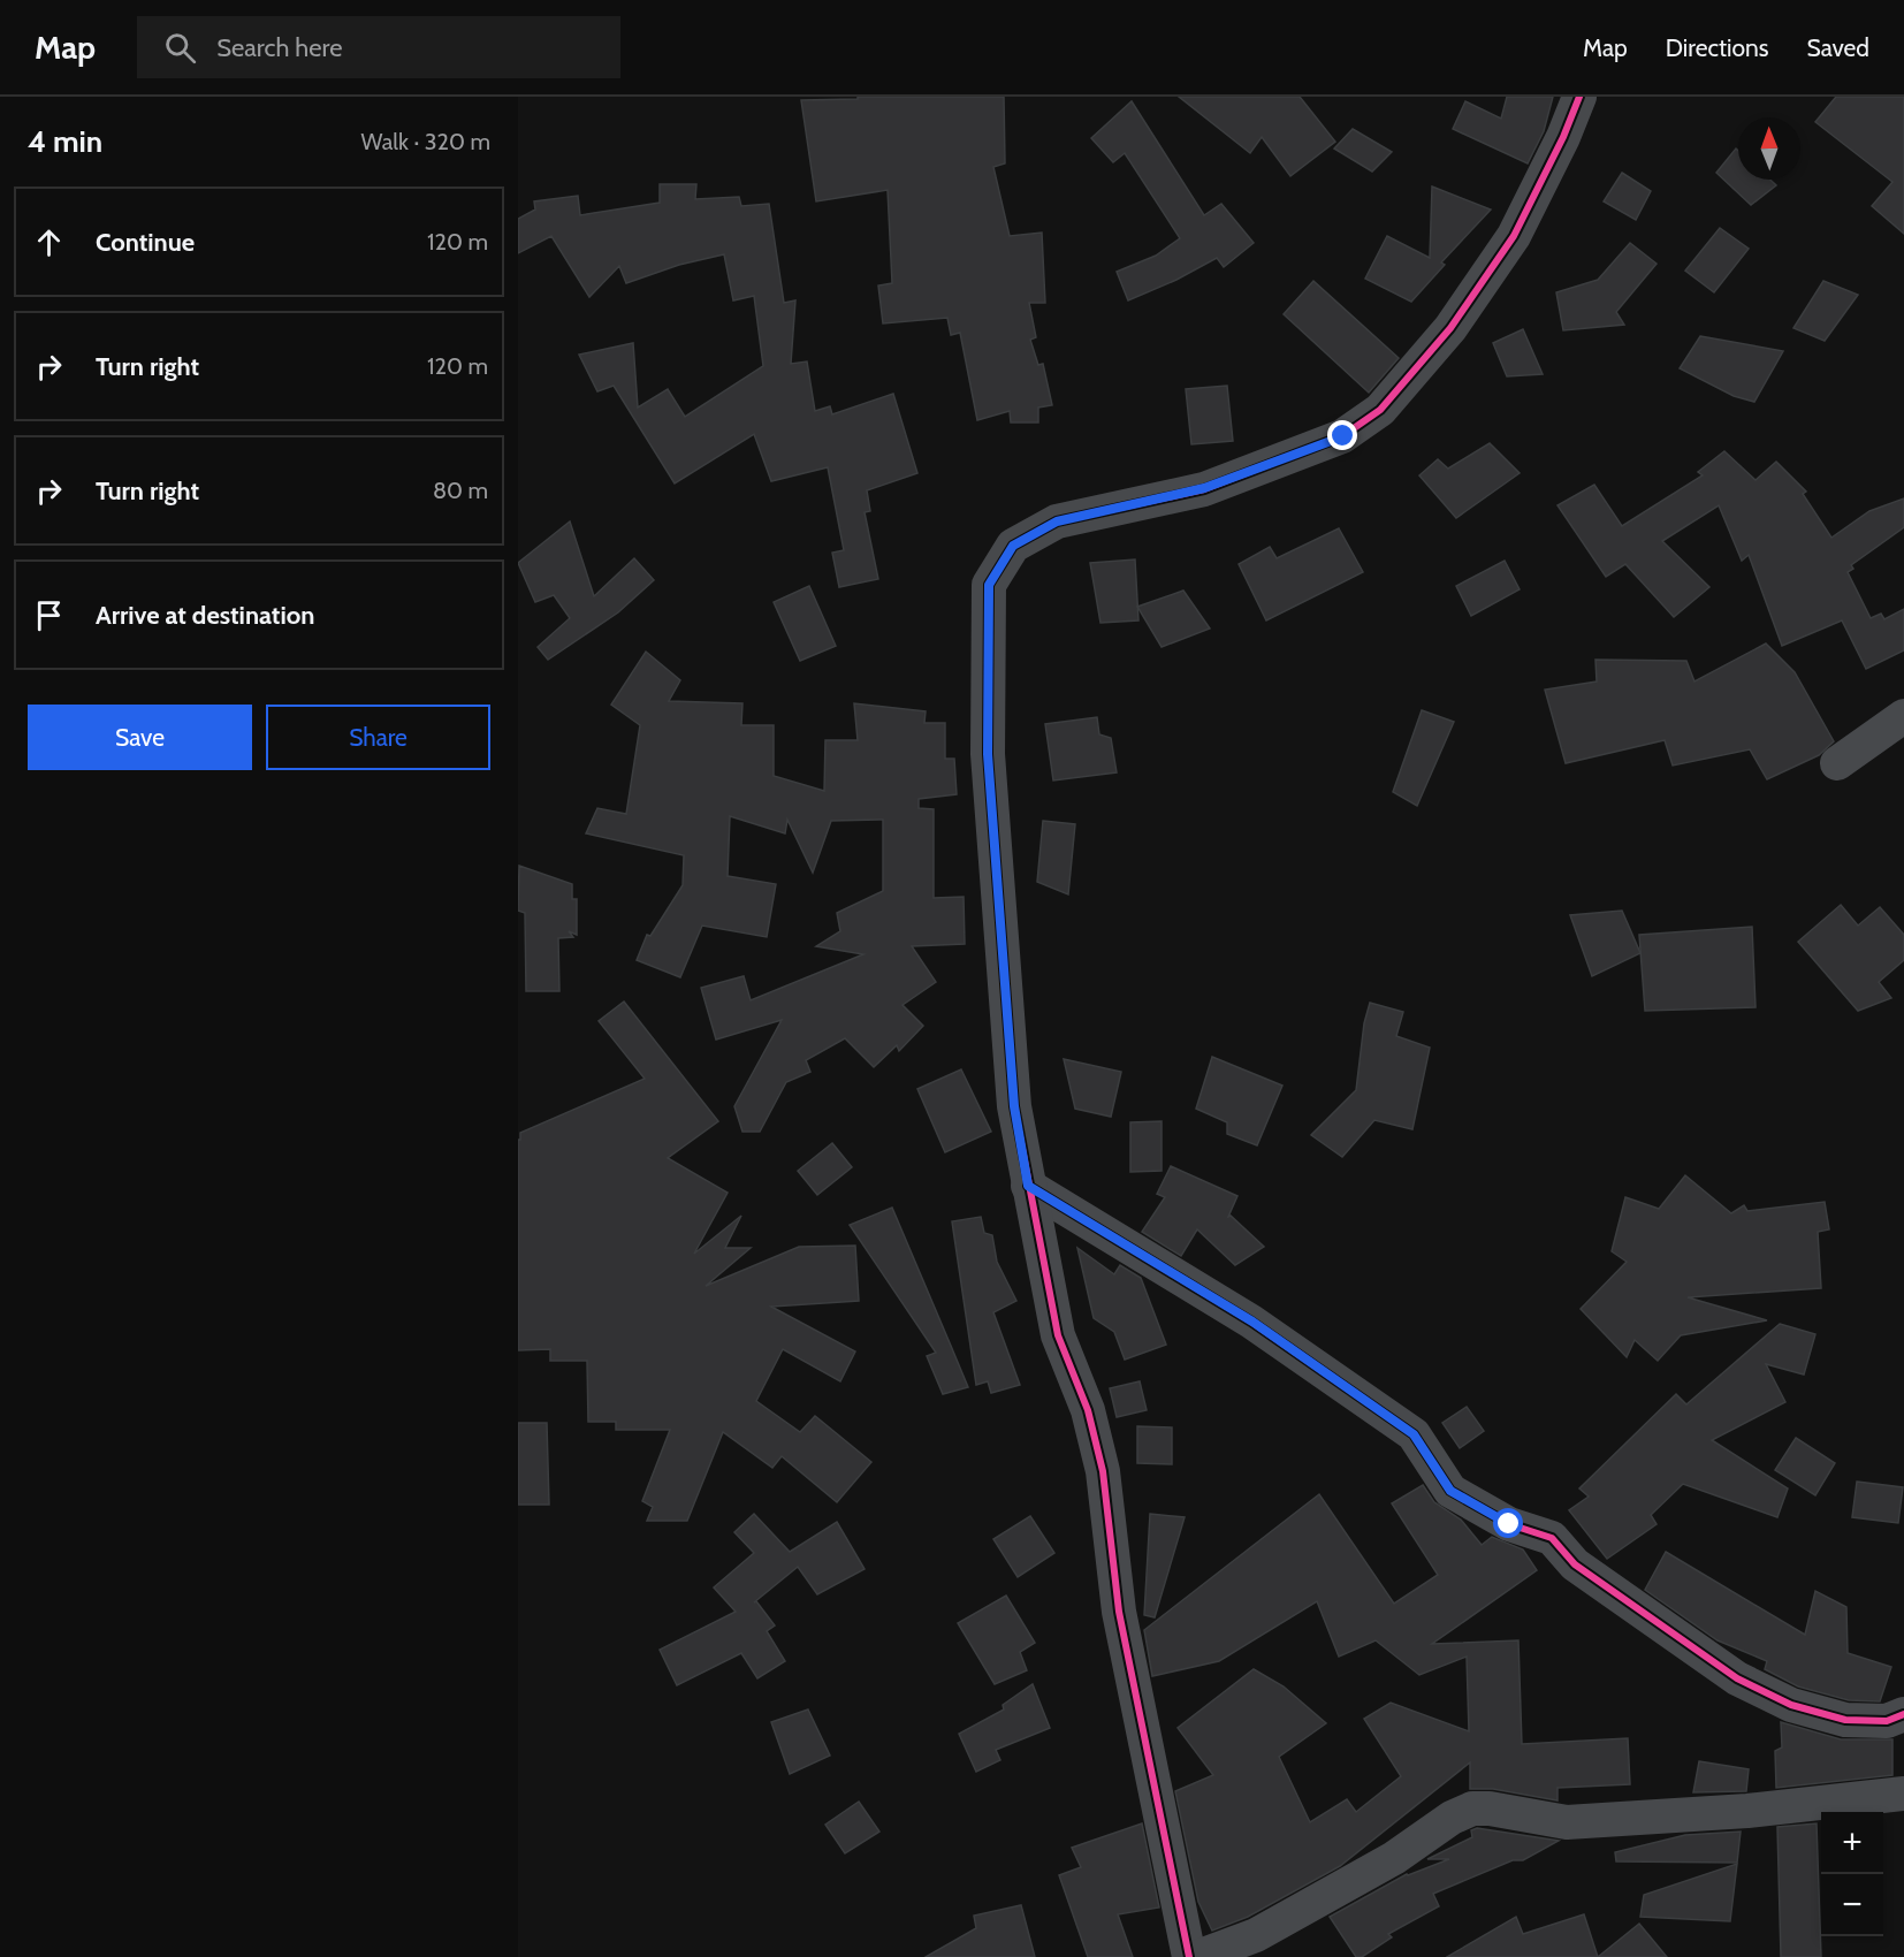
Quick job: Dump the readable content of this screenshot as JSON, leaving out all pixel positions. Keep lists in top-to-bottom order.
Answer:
{
  "north": "top",
  "page": {
    "header": "Map",
    "search": "Search here",
    "nav": ["Map", "Directions", "Saved"],
    "heading": ["4 min", "Walk · 320 m"],
    "list": [
      ["Continue", "120 m"],
      ["Turn right", "120 m"],
      ["Turn right", "80 m"],
      "Arrive at destination"
    ],
    "buttons": ["Save", "Share"],
    "map_buttons": ["+", "−"]
  }
}
